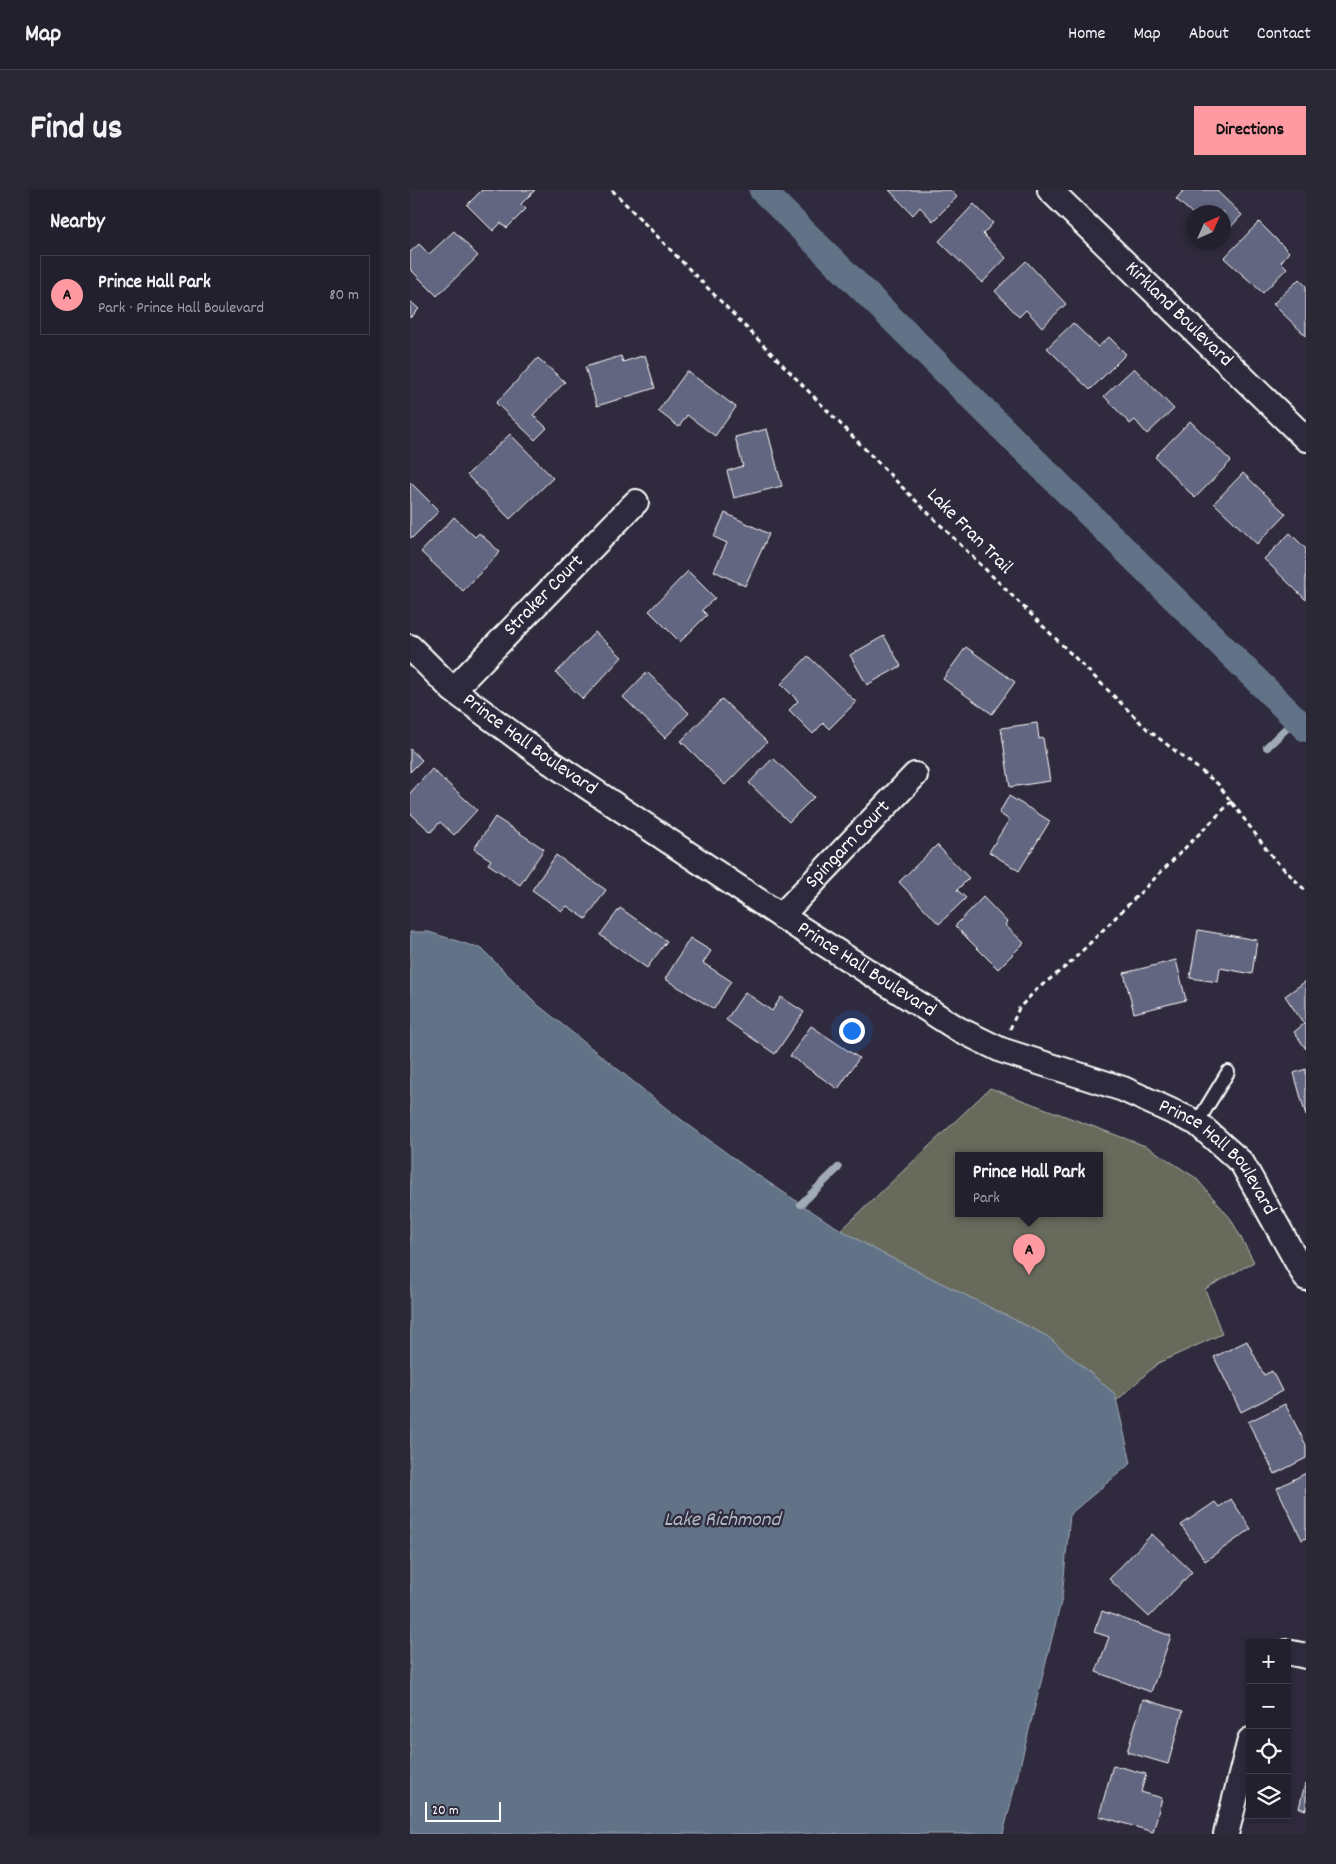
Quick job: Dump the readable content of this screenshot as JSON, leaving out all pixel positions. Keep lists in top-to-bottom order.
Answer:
{
  "streets": {
    "street": [
      "Kirkland Boulevard",
      "Straker Court",
      "Prince Hall Boulevard",
      "Spingarn Court"
    ],
    "path": ["Lake Fran Trail"]
  },
  "crossings": [
    ["Straker Court", "Prince Hall Boulevard"],
    ["Prince Hall Boulevard", "Spingarn Court"]
  ],
  "water": ["Lake Richmond"],
  "scale_bar": "20 m",
  "north": "top right",
  "page": {
    "header": "Map",
    "nav": [
      "Home",
      "Map",
      "About",
      "Contact"
    ],
    "title": "Find us",
    "buttons": "Directions",
    "heading": "Nearby",
    "list": [
      {
        "mark": "A",
        "name": "Prince Hall Park",
        "note": "Park · Prince Hall Boulevard",
        "value": "80 m"
      }
    ],
    "popup": ["Prince Hall Park", "Park"],
    "pins": "A",
    "map_buttons": ["+", "−"],
    "scale": "20 m"
  }
}
